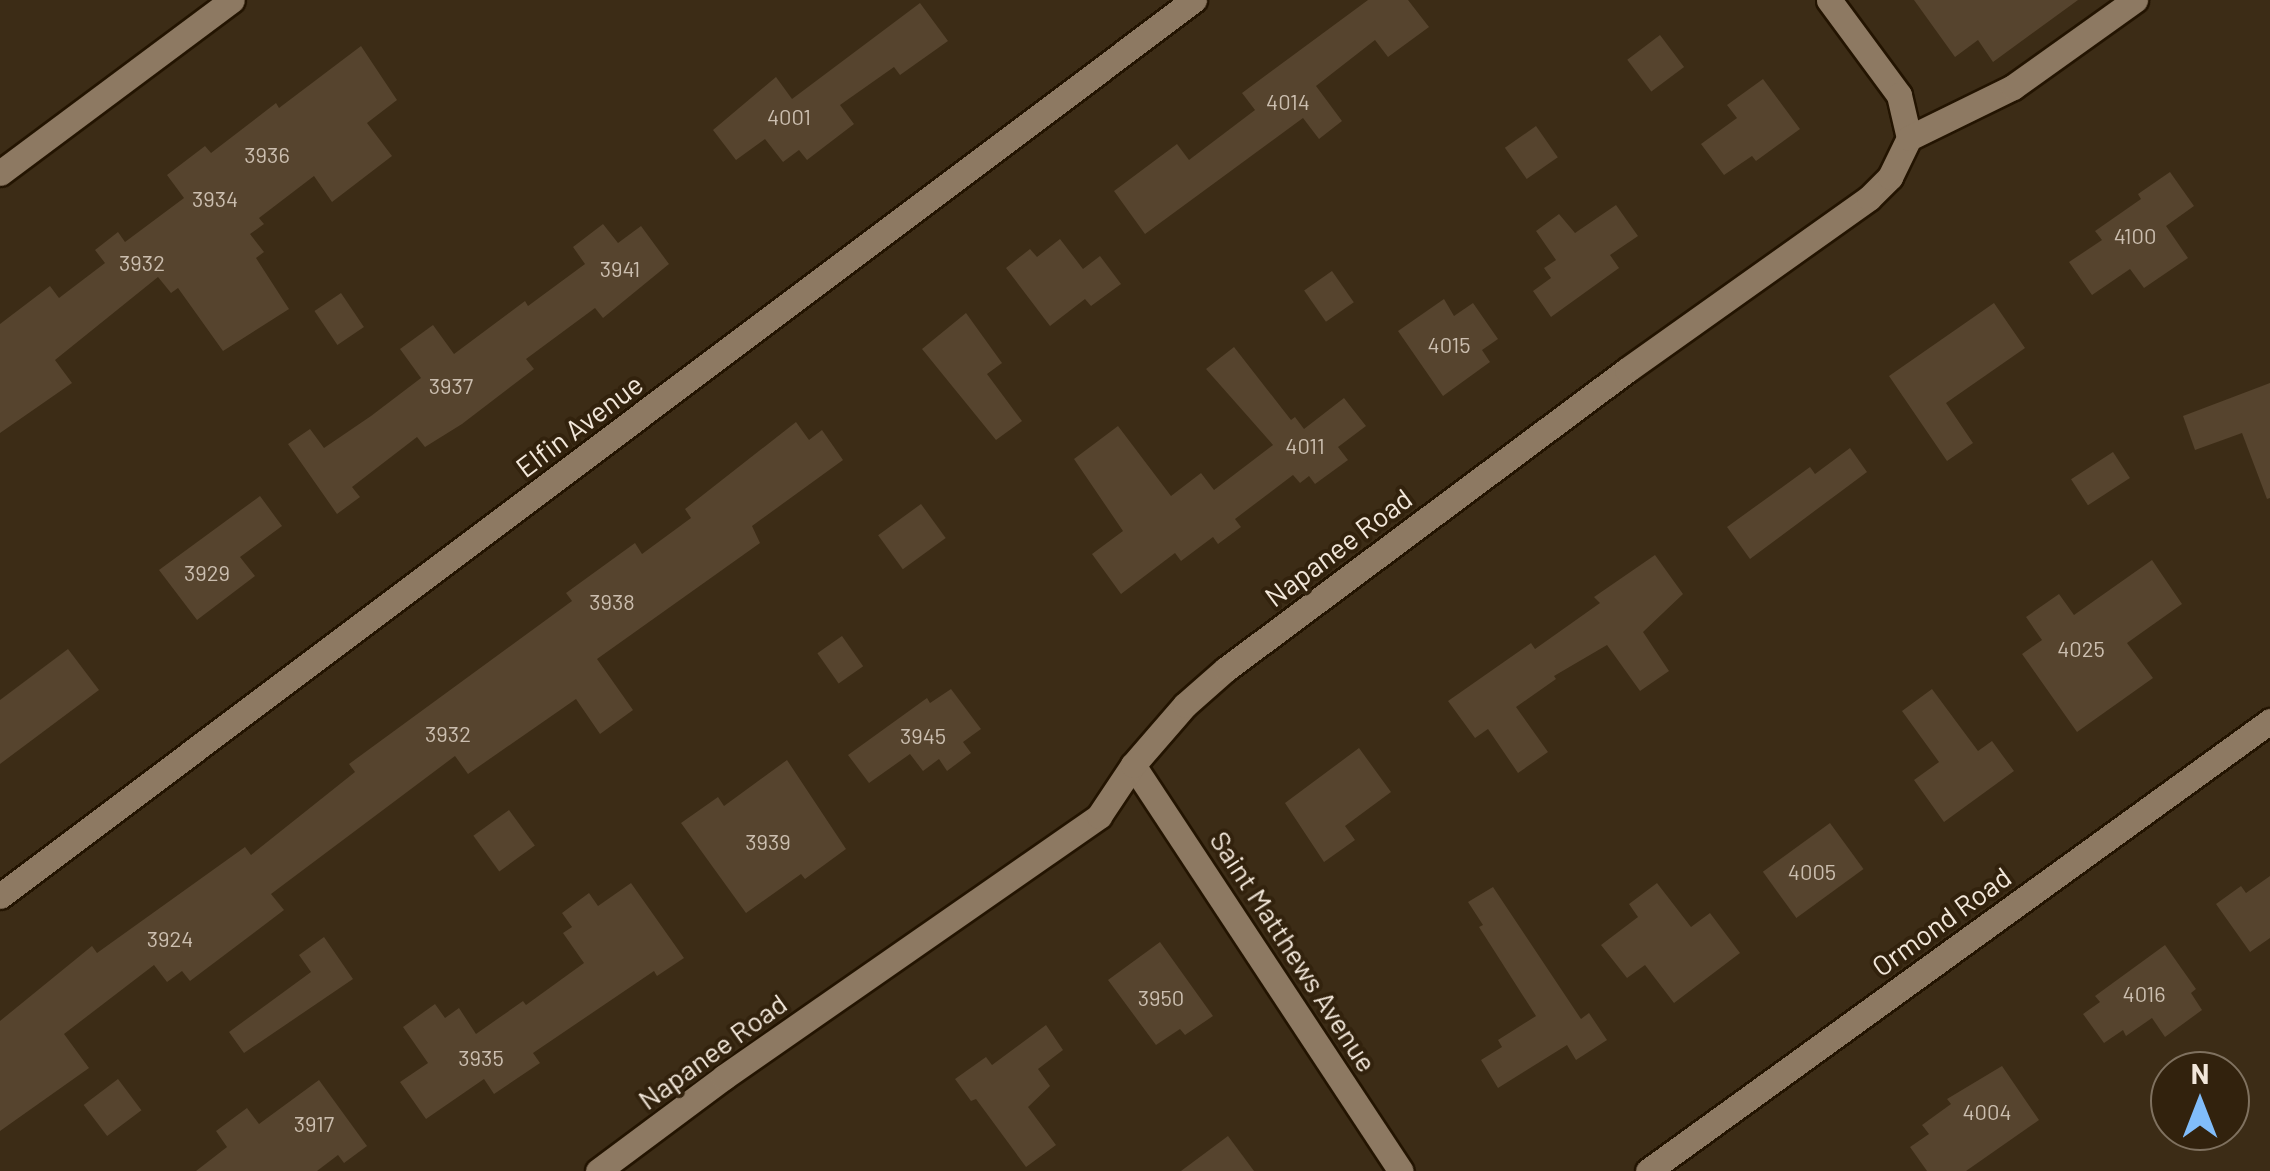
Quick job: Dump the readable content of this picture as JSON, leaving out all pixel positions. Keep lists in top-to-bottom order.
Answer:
{
  "streets": {
    "street": [
      "Elfin Avenue",
      "Napanee Road",
      "Ormond Road",
      "Saint Matthews Avenue"
    ]
  },
  "crossings": [
    ["Napanee Road", "Saint Matthews Avenue"]
  ],
  "house_numbers": [
    "4014",
    "4001",
    "3936",
    "3934",
    "4100",
    "3932",
    "3941",
    "4015",
    "3937",
    "4011",
    "3929",
    "3938",
    "4025",
    "3932",
    "3945",
    "3939",
    "4005",
    "3924",
    "4016",
    "3950",
    "3935",
    "4004",
    "3917"
  ],
  "north": "top"
}
